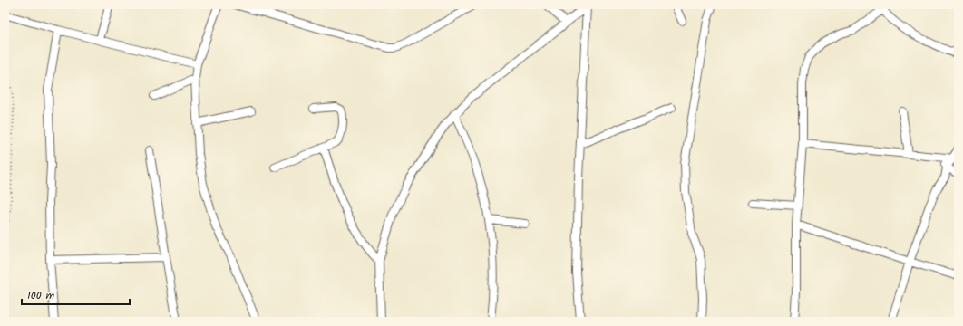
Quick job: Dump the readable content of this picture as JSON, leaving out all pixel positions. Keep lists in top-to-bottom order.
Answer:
{
  "scale_bar": "100 m"
}
